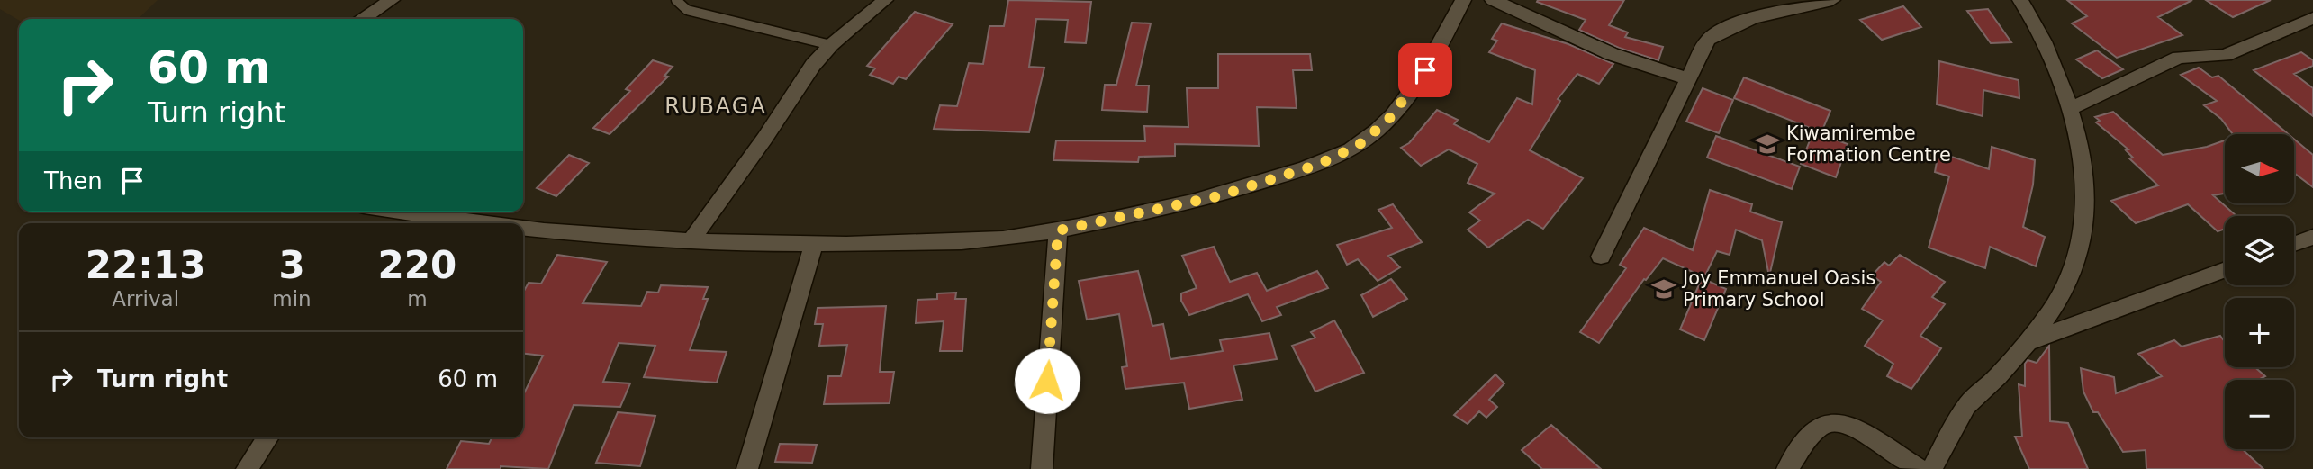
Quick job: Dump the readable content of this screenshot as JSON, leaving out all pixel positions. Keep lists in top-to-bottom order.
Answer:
{
  "districts": ["RUBAGA"],
  "places": {
    "school or university": ["Kiwamirembe Formation Centre", "Joy Emmanuel Oasis Primary School"]
  },
  "north": "right",
  "page": {
    "turn": ["60 m", "Turn right"],
    "map_buttons": ["+", "−"],
    "then": "Then",
    "eta": [
      "22:13",
      "Arrival",
      "3",
      "min",
      "220",
      "m"
    ],
    "list": [
      {
        "name": "Turn right",
        "value": "60 m"
      }
    ]
  }
}
